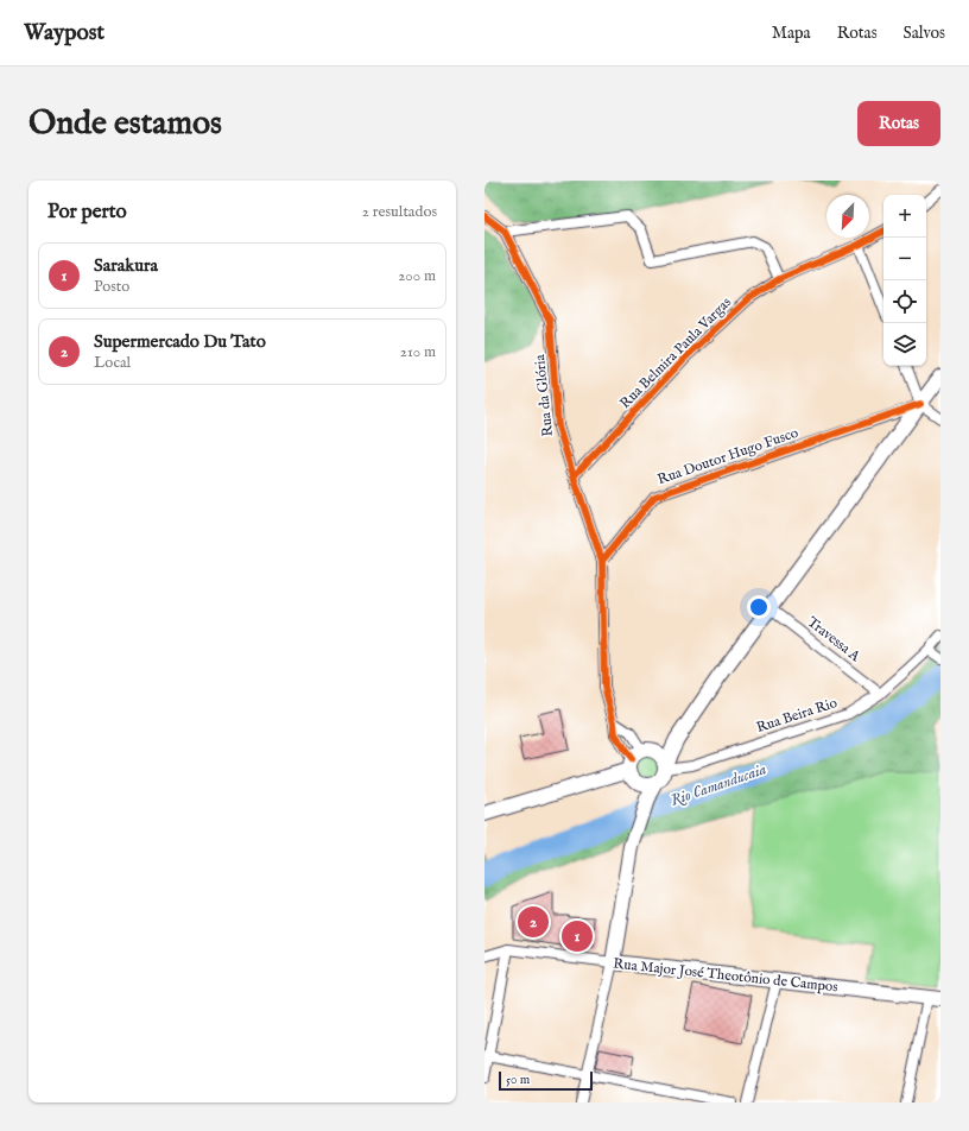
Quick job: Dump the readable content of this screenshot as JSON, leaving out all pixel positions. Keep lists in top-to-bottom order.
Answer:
{
  "streets": {
    "main road": ["Rua Major José Theotônio de Campos"],
    "street": [
      "Rua Belmira Paula Vargas",
      "Rua da Glória",
      "Rua Doutor Hugo Fusco",
      "Travessa A",
      "Rua Beira Rio"
    ]
  },
  "crossings": [
    ["Rua Belmira Paula Vargas", "Rua da Glória"],
    ["Rua da Glória", "Rua Doutor Hugo Fusco"],
    ["Travessa A", "Rua Beira Rio"]
  ],
  "water": ["Rio Camanducaia"],
  "scale_bar": "50 m",
  "north": "bottom left",
  "page": {
    "header": "Waypost",
    "nav": ["Mapa", "Rotas", "Salvos"],
    "buttons": "Rotas",
    "title": "Onde estamos",
    "heading": ["Por perto", "2 resultados"],
    "map_buttons": ["+", "−"],
    "list": [
      {
        "mark": "1",
        "name": "Sarakura",
        "note": "Posto",
        "value": "200 m"
      },
      {
        "mark": "2",
        "name": "Supermercado Du Tato",
        "note": "Local",
        "value": "210 m"
      }
    ],
    "pins": ["2", "1"],
    "scale": "50 m"
  }
}
